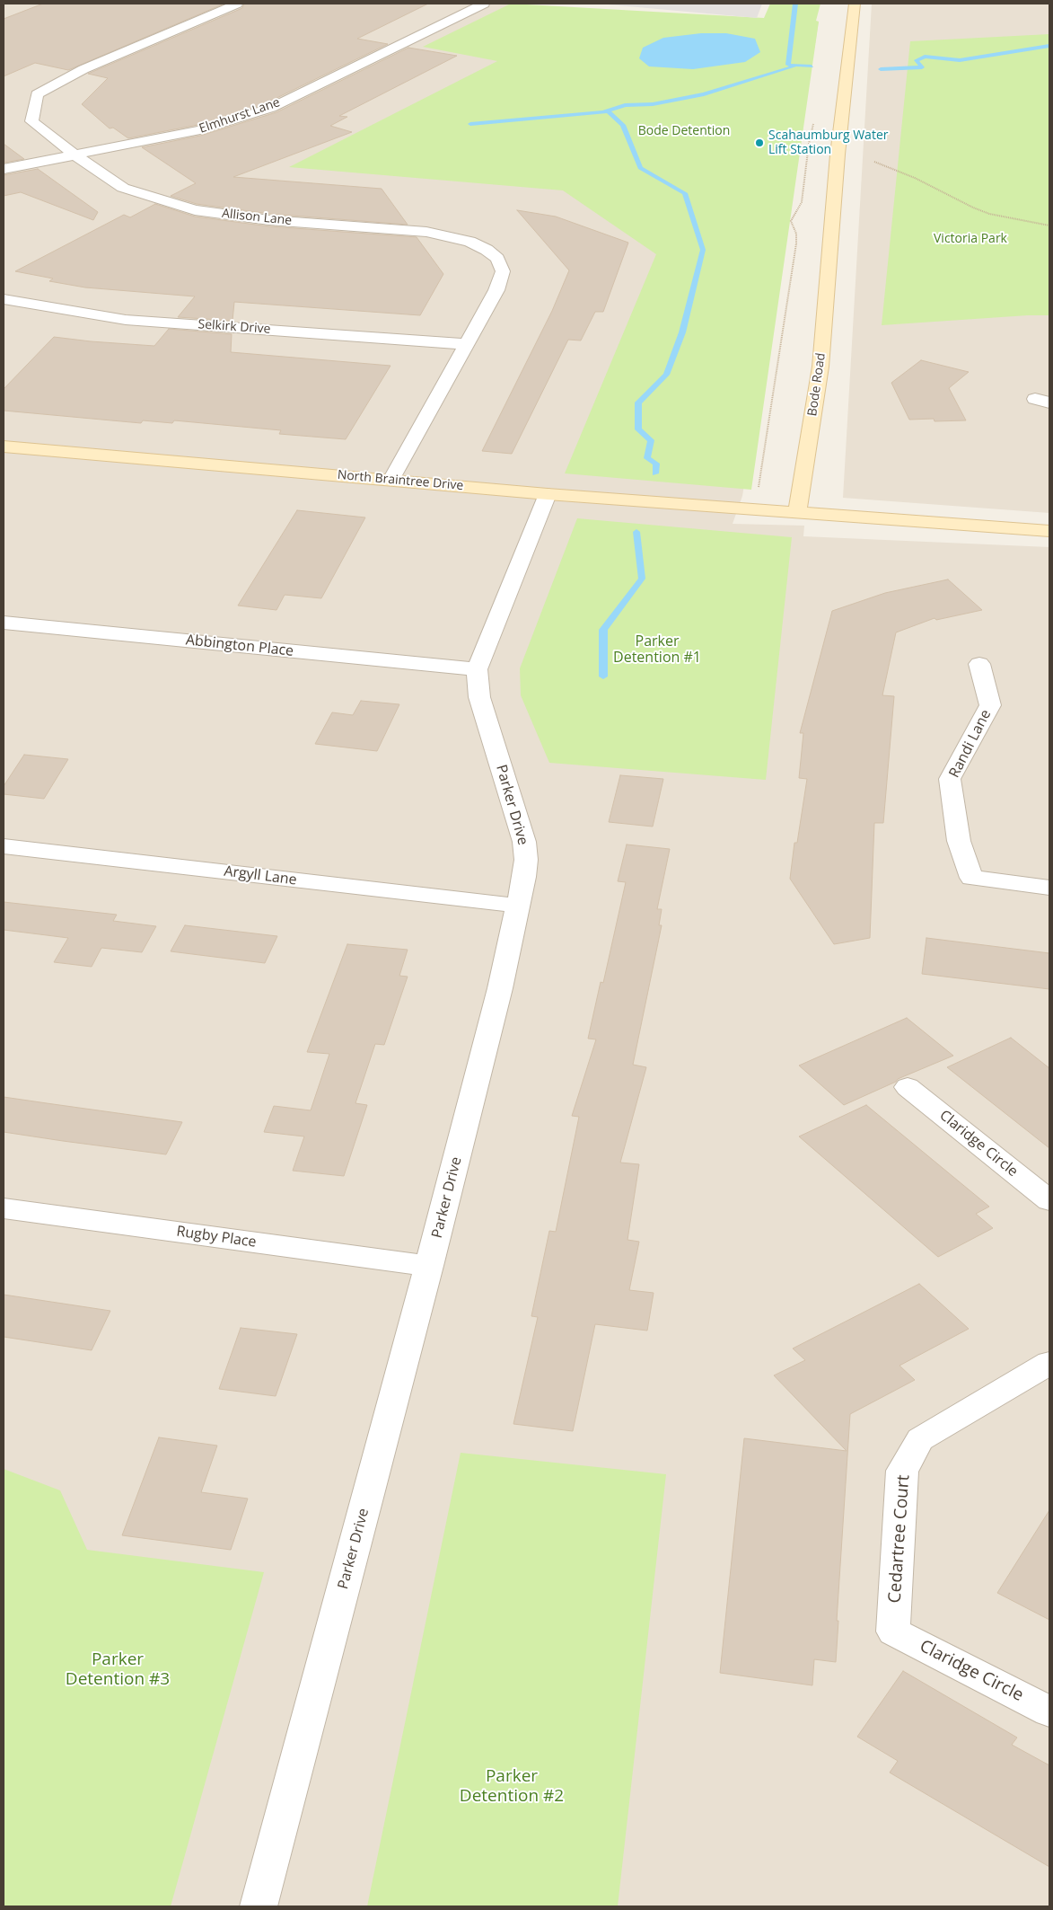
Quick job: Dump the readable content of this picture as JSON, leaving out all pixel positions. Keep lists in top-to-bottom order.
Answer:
{
  "streets": {
    "street": [
      "Elmhurst Lane",
      "Allison Lane",
      "Selkirk Drive",
      "Bode Road",
      "North Braintree Drive",
      "Abbington Place",
      "Randi Lane",
      "Parker Drive",
      "Argyll Lane",
      "Claridge Circle",
      "Rugby Place",
      "Cedartree Court"
    ]
  },
  "crossings": [
    ["Elmhurst Lane", "Allison Lane"],
    ["Allison Lane", "Selkirk Drive"],
    ["Allison Lane", "North Braintree Drive"],
    ["Bode Road", "North Braintree Drive"],
    ["North Braintree Drive", "Parker Drive"],
    ["Abbington Place", "Parker Drive"],
    ["Parker Drive", "Argyll Lane"],
    ["Parker Drive", "Rugby Place"],
    ["Claridge Circle", "Cedartree Court"]
  ],
  "parks": [
    "Bode Detention",
    "Victoria Park",
    "Parker Detention #1",
    "Parker Detention #3",
    "Parker Detention #2"
  ],
  "places": ["Scahaumburg Water Lift Station"]
}
